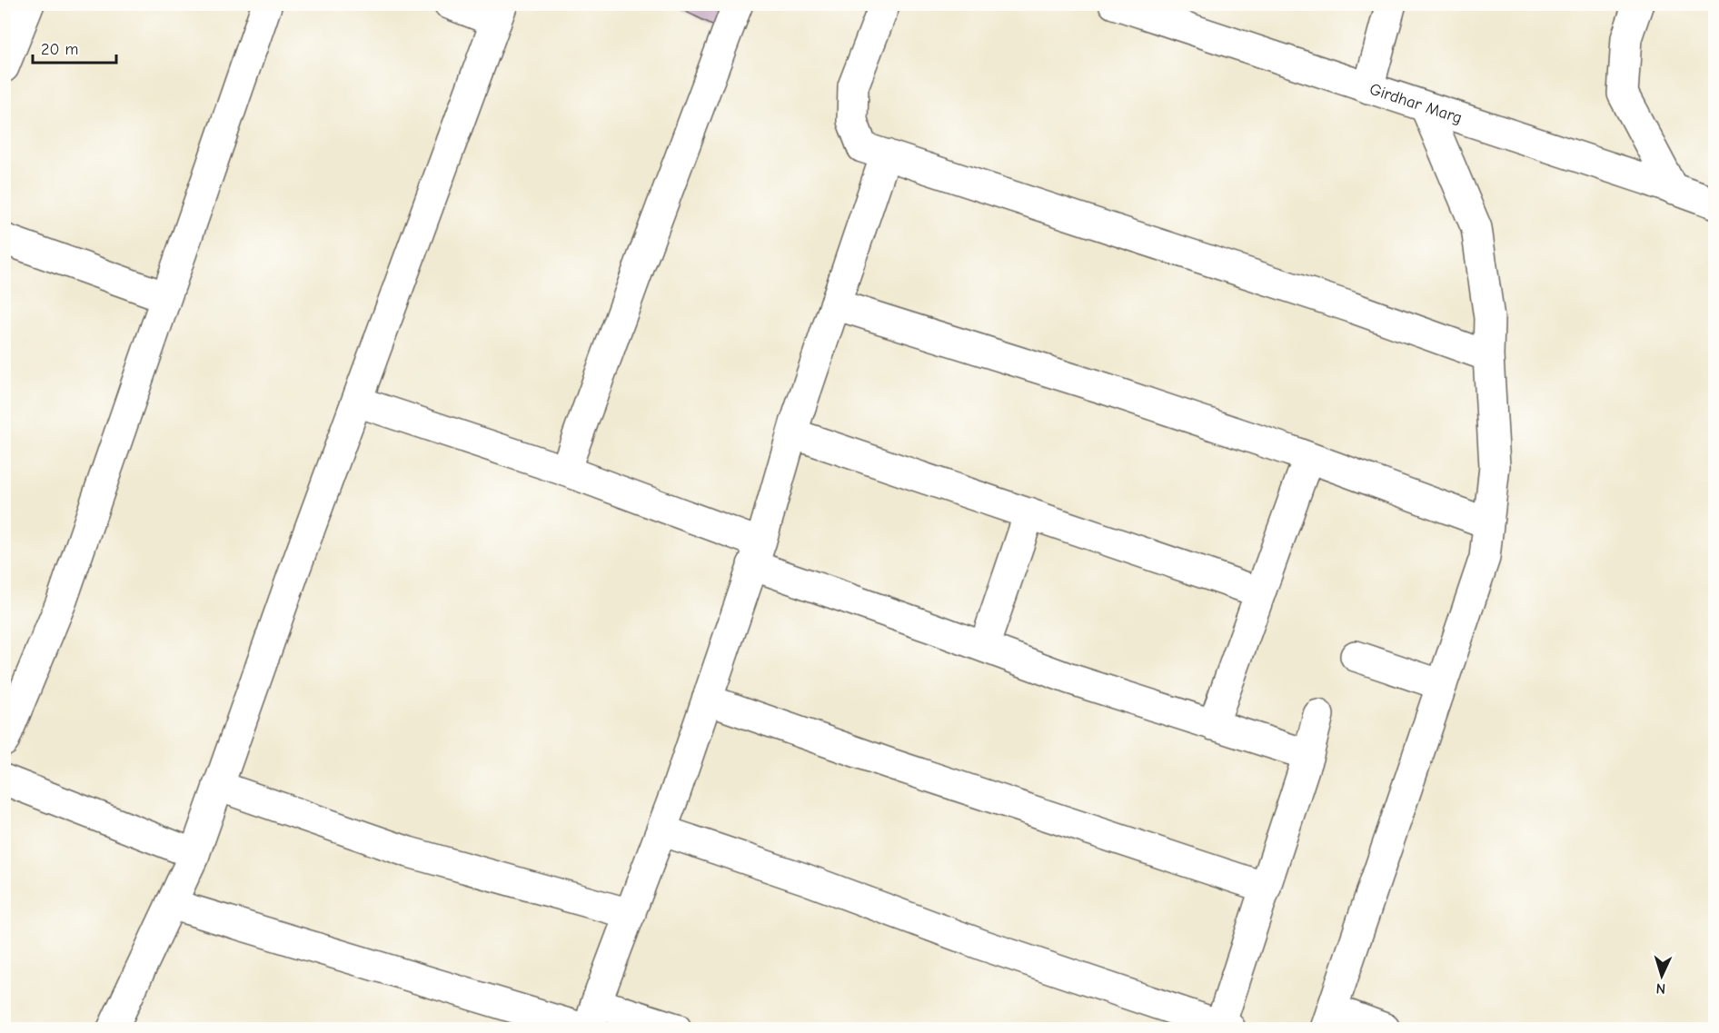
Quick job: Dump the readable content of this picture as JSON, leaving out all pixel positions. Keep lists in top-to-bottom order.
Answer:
{
  "streets": {
    "street": ["Girdhar Marg"]
  },
  "scale_bar": "20 m",
  "north": "bottom"
}
